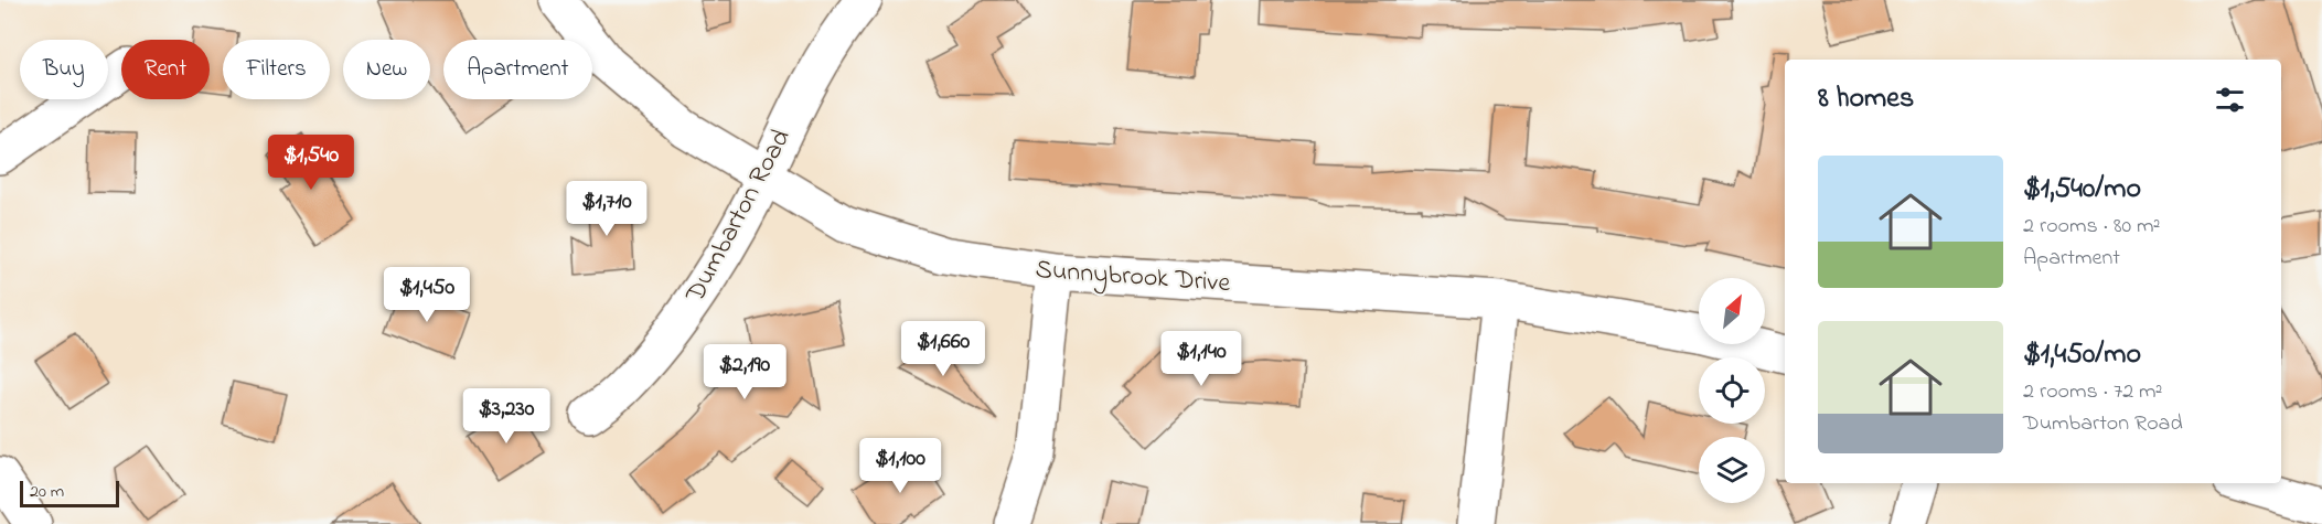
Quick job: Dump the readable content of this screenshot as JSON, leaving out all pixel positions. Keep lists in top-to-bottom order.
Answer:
{
  "streets": {
    "street": ["Dumbarton Road", "Sunnybrook Drive"]
  },
  "crossings": [
    ["Dumbarton Road", "Sunnybrook Drive"]
  ],
  "scale_bar": "20 m",
  "north": "top right",
  "page": {
    "chip": [
      "Buy",
      "Rent",
      "Filters",
      "New",
      "Apartment"
    ],
    "heading": "8 homes",
    "price": [
      "$1,540",
      "$1,710",
      "$1,450",
      "$1,660",
      "$1,140",
      "$2,190",
      "$3,230",
      "$1,100"
    ],
    "list": [
      {
        "name": "$1,540/mo",
        "note": "2 rooms · 80 m² · Apartment"
      },
      {
        "name": "$1,450/mo",
        "note": "2 rooms · 72 m² · Dumbarton Road"
      }
    ],
    "scale": "20 m"
  }
}
